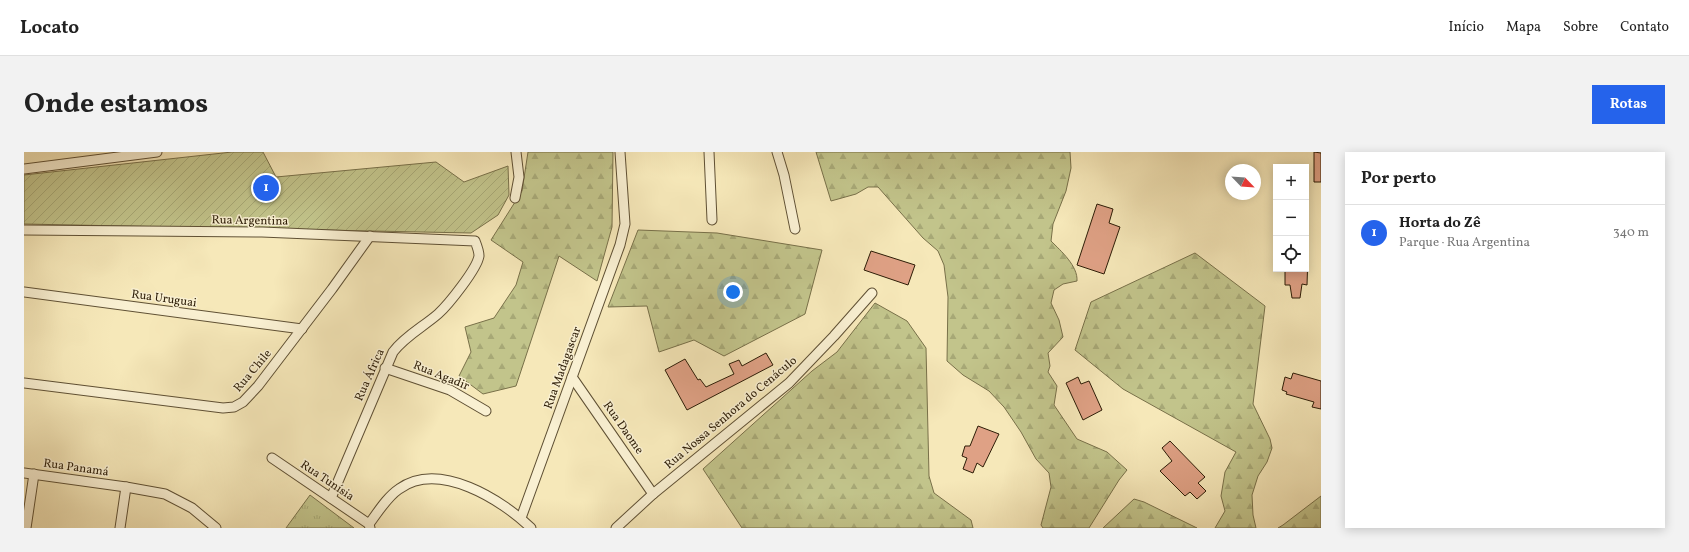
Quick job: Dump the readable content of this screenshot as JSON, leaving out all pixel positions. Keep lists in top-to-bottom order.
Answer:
{
  "streets": {
    "street": [
      "Rua Argentina",
      "Rua Uruguai",
      "Rua Madagascar",
      "Rua Chile",
      "Rua África",
      "Rua Agadir",
      "Rua Nossa Senhora do Cenáculo",
      "Rua Daome",
      "Rua Panamá",
      "Rua Tunísia"
    ]
  },
  "crossings": [
    ["Rua Argentina", "Rua Chile"],
    ["Rua Argentina", "Rua África"],
    ["Rua Uruguai", "Rua Chile"],
    ["Rua Madagascar", "Rua Daome"],
    ["Rua África", "Rua Agadir"],
    ["Rua África", "Rua Tunísia"],
    ["Rua Nossa Senhora do Cenáculo", "Rua Daome"]
  ],
  "north": "bottom right",
  "page": {
    "header": "Locato",
    "nav": [
      "Início",
      "Mapa",
      "Sobre",
      "Contato"
    ],
    "title": "Onde estamos",
    "buttons": "Rotas",
    "heading": "Por perto",
    "map_buttons": ["+", "−"],
    "pins": "1",
    "list": [
      {
        "mark": "1",
        "name": "Horta do Zê",
        "note": "Parque · Rua Argentina",
        "value": "340 m"
      }
    ]
  }
}
